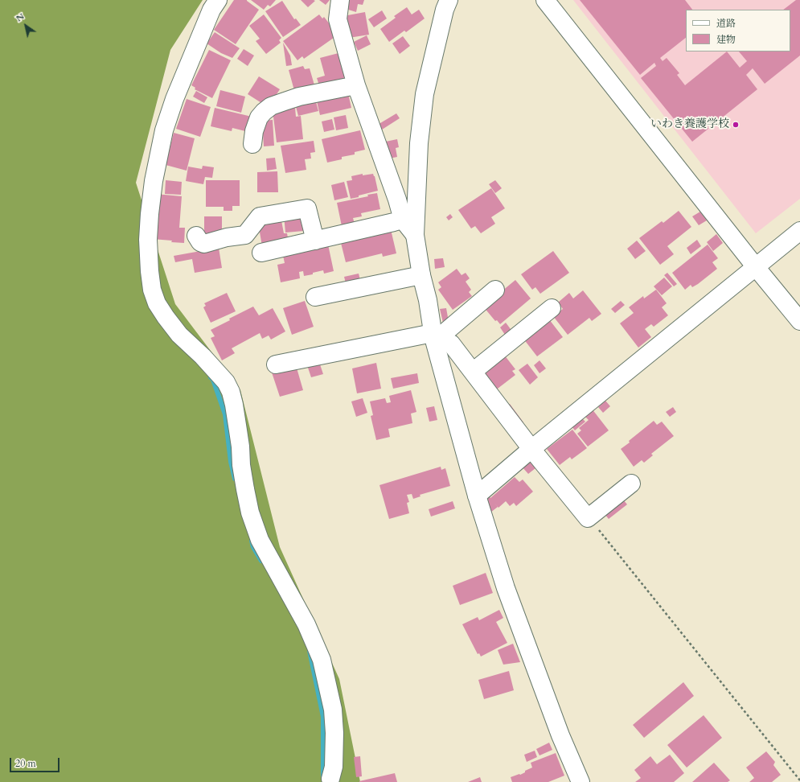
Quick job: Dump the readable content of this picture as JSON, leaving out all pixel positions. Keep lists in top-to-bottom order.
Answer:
{
  "places": ["いわき養護学校"],
  "legend": ["道路", "建物"],
  "scale_bar": "20 m",
  "north": "top left"
}
